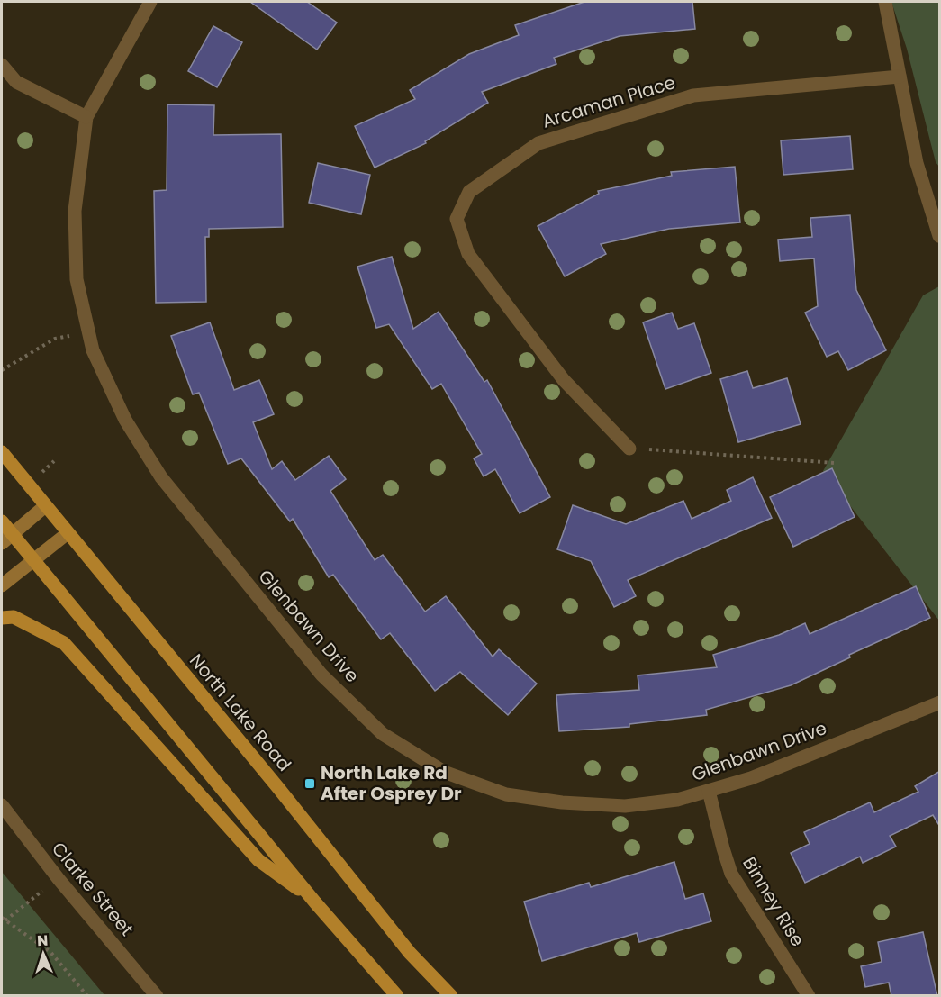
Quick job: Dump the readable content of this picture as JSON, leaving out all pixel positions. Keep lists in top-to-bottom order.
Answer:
{
  "streets": {
    "main road": ["North Lake Road"],
    "street": [
      "Arcaman Place",
      "Glenbawn Drive",
      "Clarke Street",
      "Binney Rise"
    ]
  },
  "crossings": [
    ["Glenbawn Drive", "Binney Rise"]
  ],
  "places": {
    "transit": ["North Lake Rd After Osprey Dr"]
  },
  "north": "top"
}
